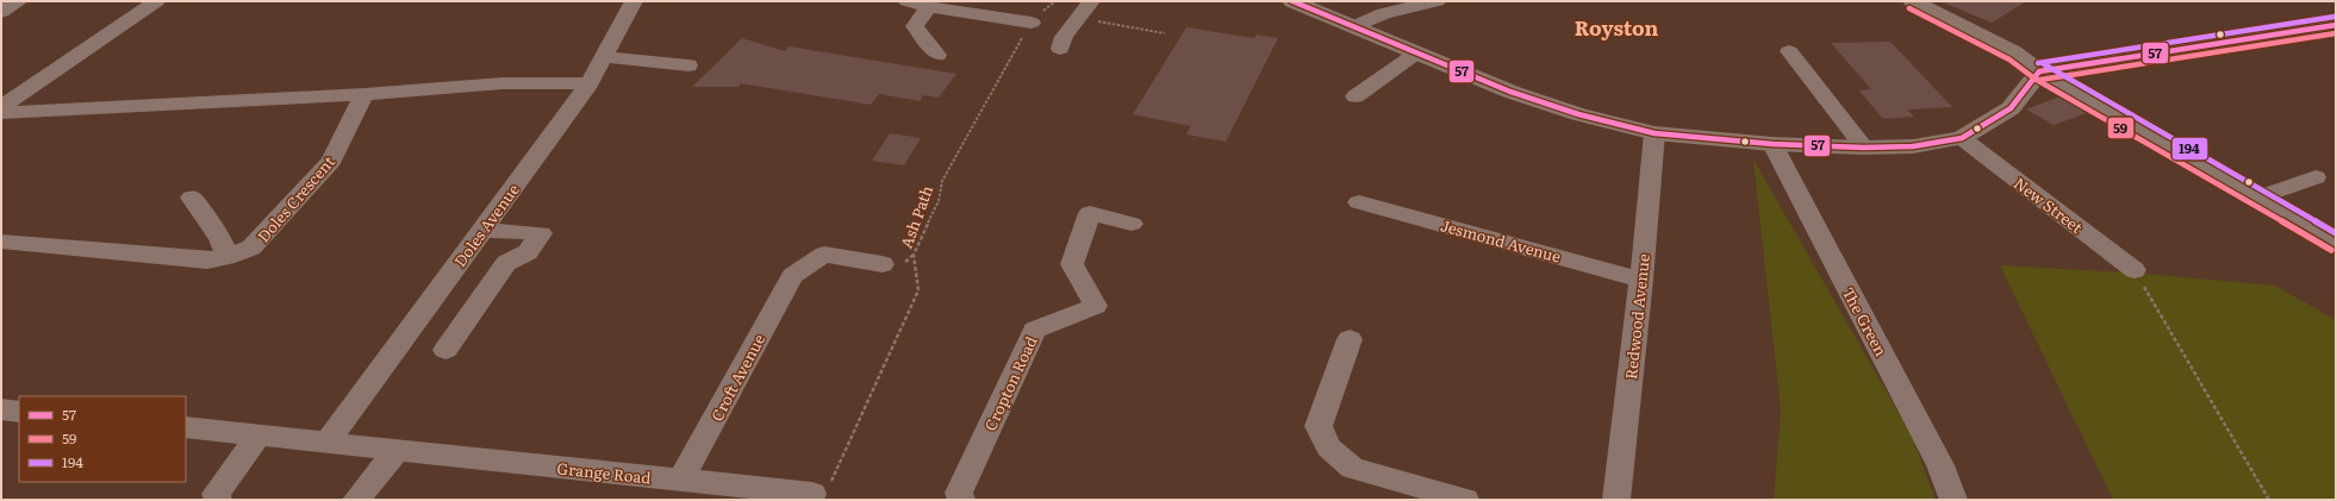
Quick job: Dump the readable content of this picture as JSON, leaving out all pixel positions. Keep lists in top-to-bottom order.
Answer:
{
  "streets": {
    "street": [
      "Doles Crescent",
      "New Street",
      "Doles Avenue",
      "Jesmond Avenue",
      "Redwood Avenue",
      "The Green",
      "Croft Avenue",
      "Cropton Road",
      "Grange Road"
    ],
    "path": ["Ash Path"]
  },
  "crossings": [
    ["Ash Path", "Grange Road"],
    ["Doles Avenue", "Grange Road"],
    ["Jesmond Avenue", "Redwood Avenue"],
    ["Croft Avenue", "Grange Road"]
  ],
  "districts": ["Royston"],
  "lines": ["transit line 57", "transit line 59", "transit line 194"],
  "legend": ["57", "59", "194"]
}
